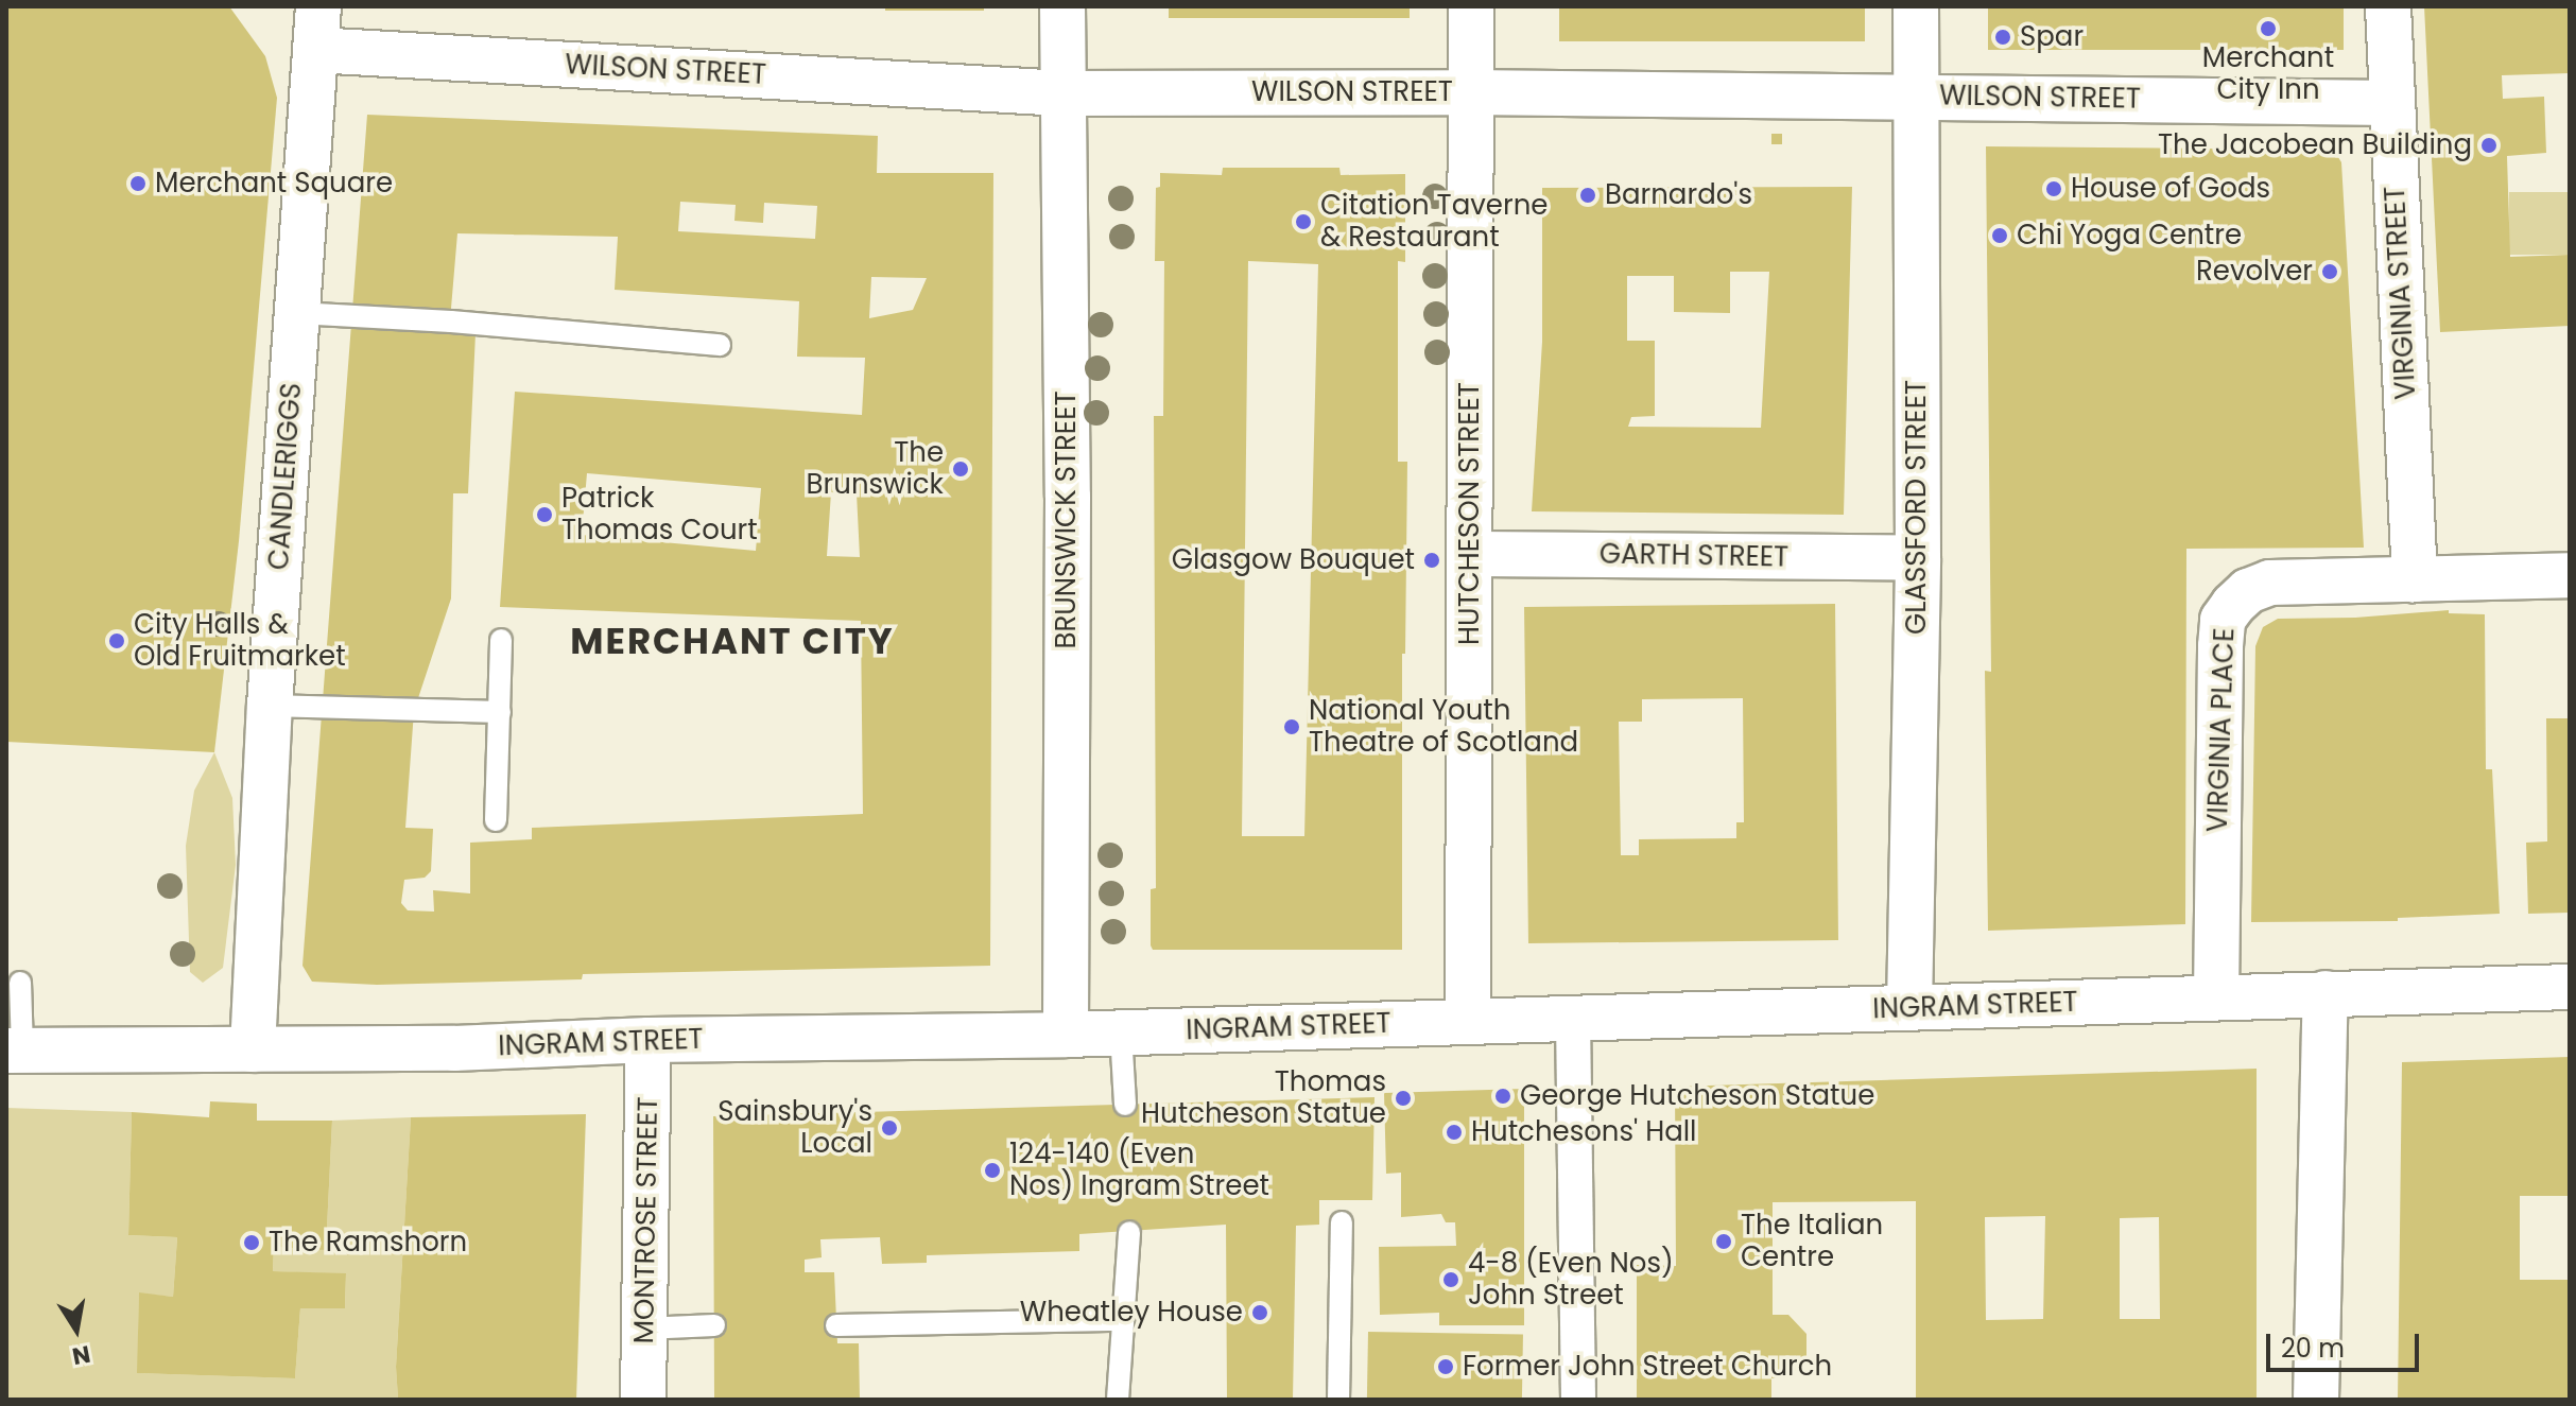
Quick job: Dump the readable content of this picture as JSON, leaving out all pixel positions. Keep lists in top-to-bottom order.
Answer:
{
  "streets": {
    "street": [
      "WILSON STREET",
      "VIRGINIA STREET",
      "CANDLERIGGS",
      "GLASSFORD STREET",
      "HUTCHESON STREET",
      "BRUNSWICK STREET",
      "GARTH STREET",
      "VIRGINIA PLACE",
      "INGRAM STREET",
      "MONTROSE STREET"
    ]
  },
  "crossings": [
    ["WILSON STREET", "VIRGINIA STREET"],
    ["WILSON STREET", "CANDLERIGGS"],
    ["WILSON STREET", "GLASSFORD STREET"],
    ["WILSON STREET", "HUTCHESON STREET"],
    ["WILSON STREET", "BRUNSWICK STREET"],
    ["VIRGINIA STREET", "VIRGINIA PLACE"],
    ["CANDLERIGGS", "INGRAM STREET"],
    ["GLASSFORD STREET", "GARTH STREET"],
    ["GLASSFORD STREET", "INGRAM STREET"],
    ["HUTCHESON STREET", "GARTH STREET"],
    ["HUTCHESON STREET", "INGRAM STREET"],
    ["BRUNSWICK STREET", "INGRAM STREET"],
    ["VIRGINIA PLACE", "INGRAM STREET"],
    ["INGRAM STREET", "MONTROSE STREET"]
  ],
  "districts": ["MERCHANT CITY"],
  "places": [
    "Merchant City Inn",
    "Spar",
    "The Jacobean Building",
    "Merchant Square",
    "House of Gods",
    "Barnardo's",
    "Citation Taverne & Restaurant",
    "Chi Yoga Centre",
    "Revolver",
    "The Brunswick",
    "Patrick Thomas Court",
    "Glasgow Bouquet",
    "City Halls & Old Fruitmarket",
    "National Youth Theatre of Scotland",
    "George Hutcheson Statue",
    "Thomas Hutcheson Statue",
    "Sainsbury's Local",
    "Hutchesons' Hall",
    "124-140 (Even Nos) Ingram Street",
    "The Italian Centre",
    "The Ramshorn",
    "4-8 (Even Nos) John Street",
    "Wheatley House",
    "Former John Street Church"
  ],
  "scale_bar": "20 m",
  "north": "bottom"
}
